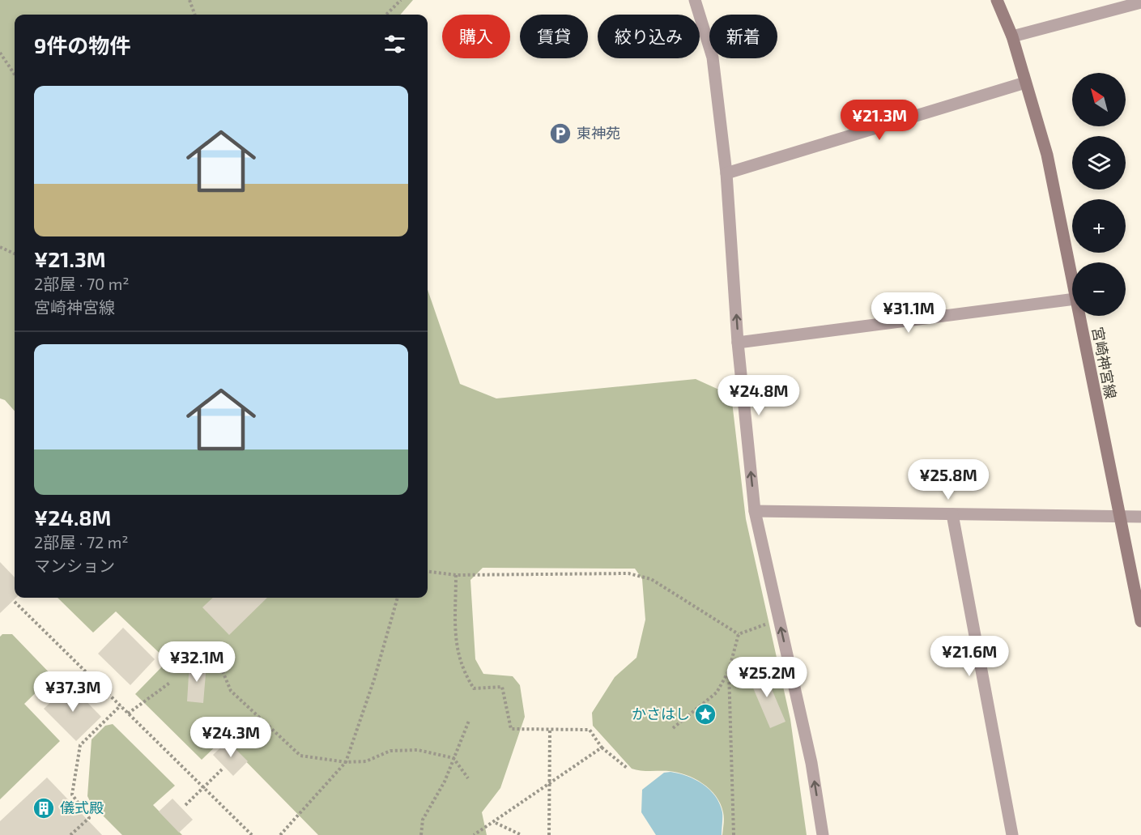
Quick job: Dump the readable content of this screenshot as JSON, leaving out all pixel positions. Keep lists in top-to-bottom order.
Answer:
{
  "streets": {
    "main road": ["宮崎神宮線"]
  },
  "places": {
    "parking": ["東神苑"],
    "place": ["かさはし"],
    "building": ["儀式殿"]
  },
  "north": "top left",
  "page": {
    "chip": [
      "購入",
      "賃貸",
      "絞り込み",
      "新着"
    ],
    "heading": "9件の物件",
    "map_buttons": ["+", "−"],
    "list": [
      {
        "name": "¥21.3M",
        "note": "2部屋 · 70 m² · 宮崎神宮線"
      },
      {
        "name": "¥24.8M",
        "note": "2部屋 · 72 m² · マンション"
      }
    ],
    "price": [
      "¥21.3M",
      "¥31.1M",
      "¥24.8M",
      "¥25.8M",
      "¥21.6M",
      "¥32.1M",
      "¥25.2M",
      "¥37.3M",
      "¥24.3M"
    ]
  }
}
